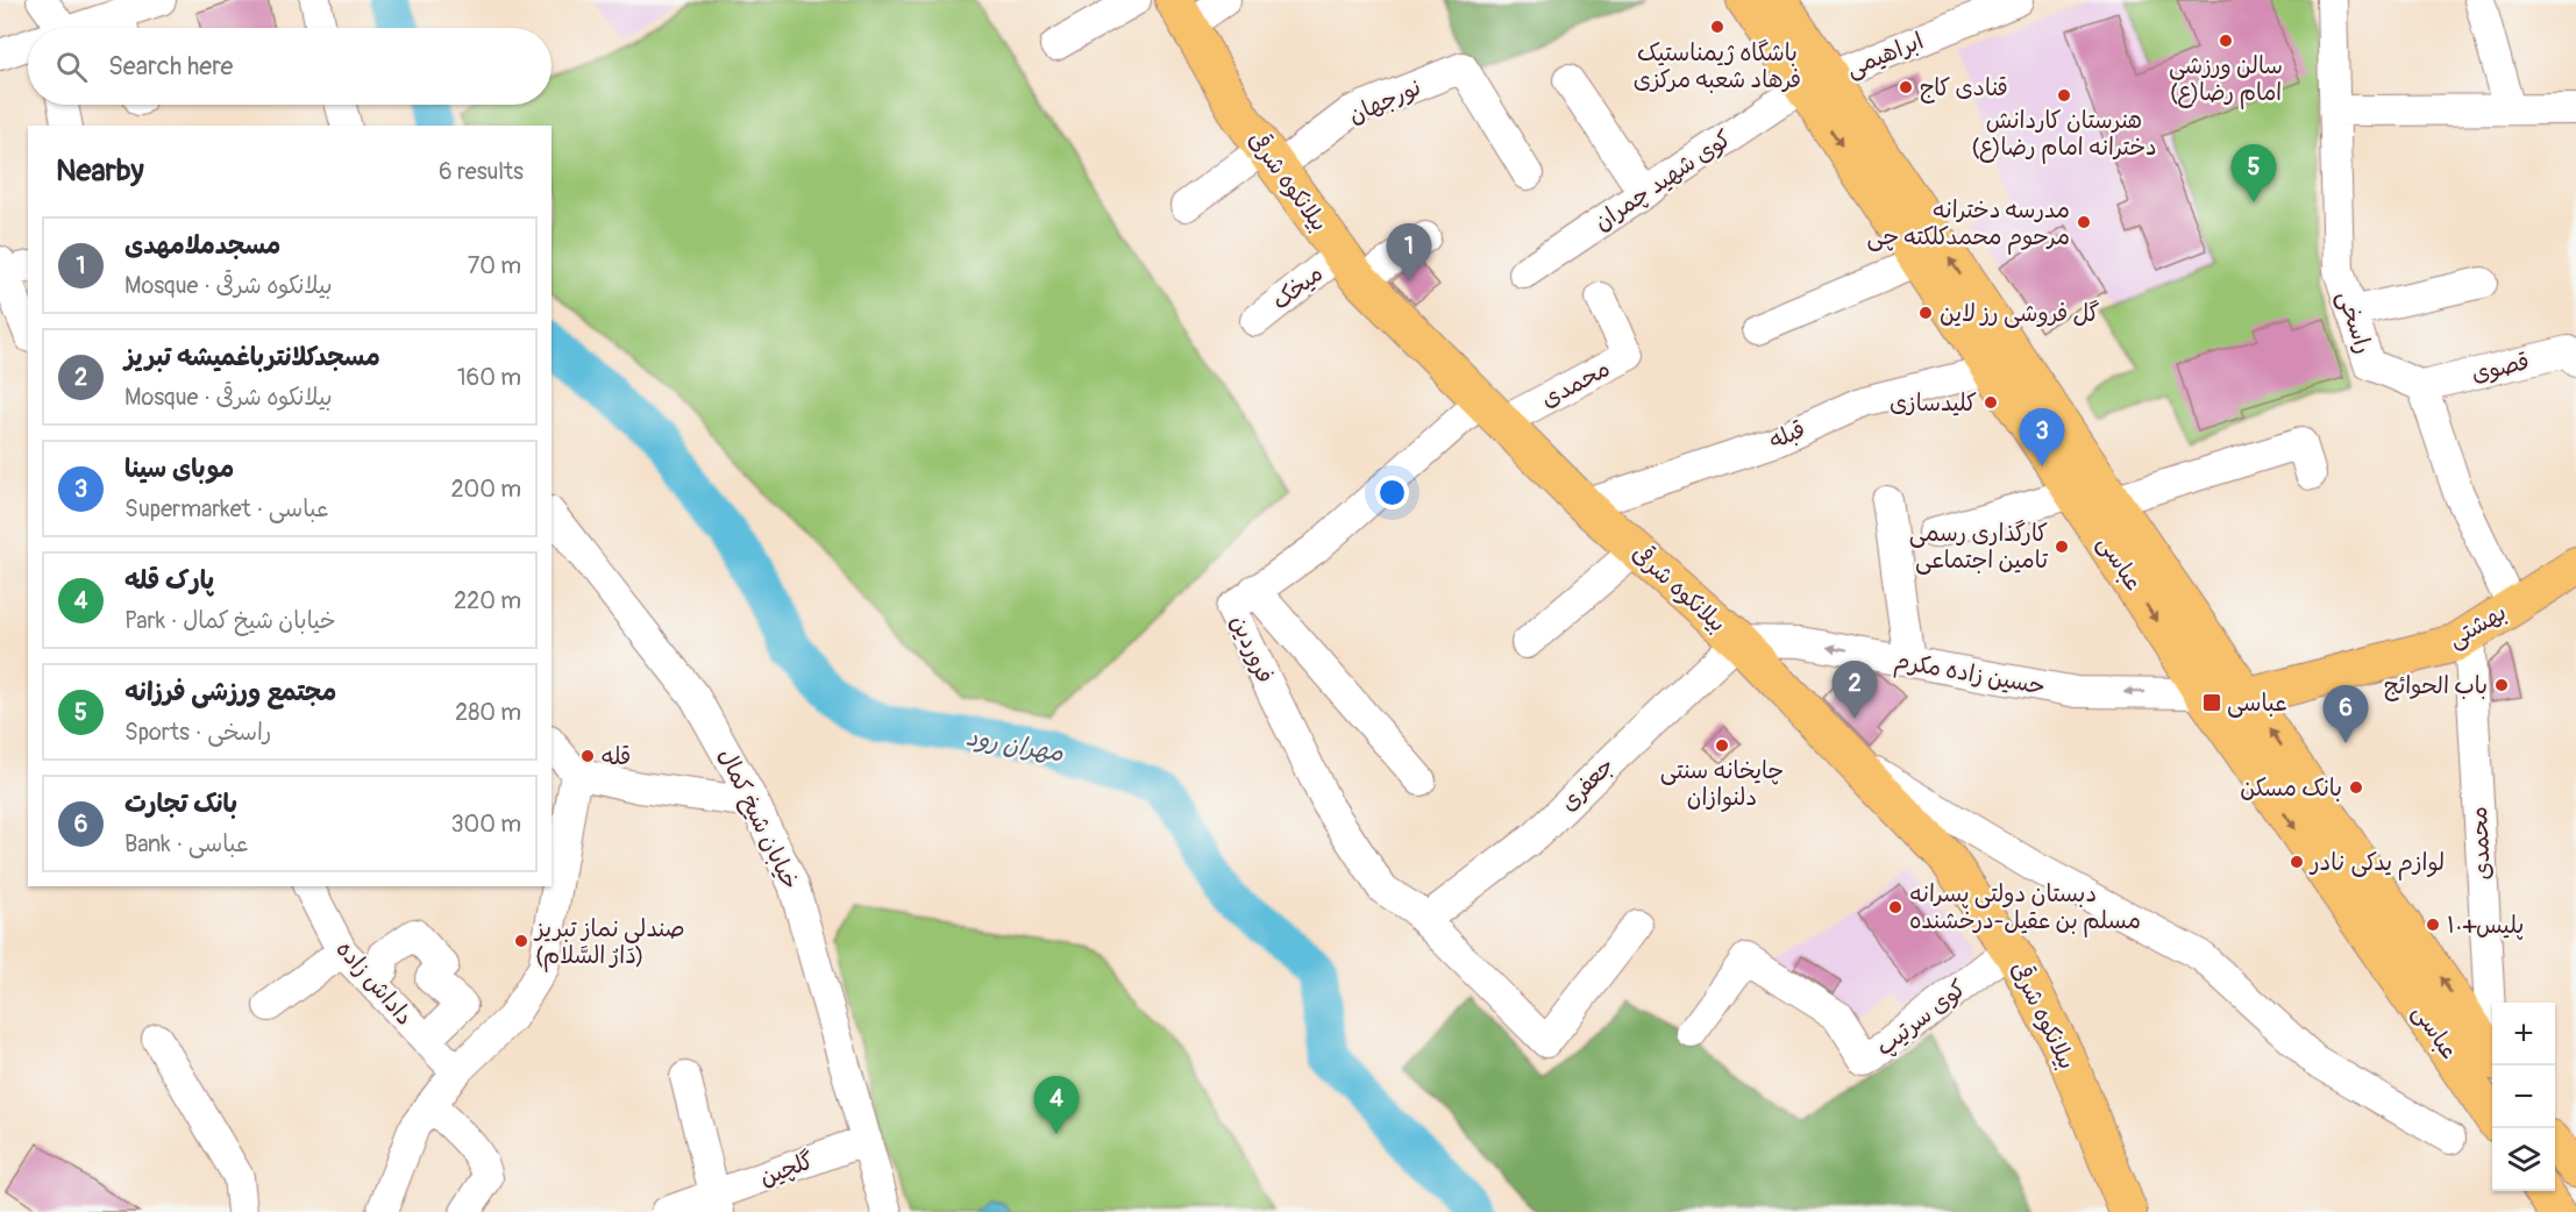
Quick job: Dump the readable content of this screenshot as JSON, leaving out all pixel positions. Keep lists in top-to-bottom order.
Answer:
{
  "streets": {
    "main road": ["بیلانکوه شرقی", "عباسى", "بهشتی"],
    "street": [
      "ابراهیمی",
      "نورجهان",
      "کوی شهید چمران",
      "میخک",
      "راسخی",
      "قصوی",
      "محمدی",
      "قبله",
      "فروردین",
      "حسین زاده مکرم",
      "جعفری",
      "خیابان شیخ کمال",
      "داداش زاده",
      "کوی سرتیپ",
      "گلچین"
    ]
  },
  "crossings": [
    ["ابراهیمی", "کوی شهید چمران"],
    ["ابراهیمی", "عباسى"],
    ["نورجهان", "بیلانکوه شرقی"],
    ["کوی شهید چمران", "عباسى"],
    ["بیلانکوه شرقی", "میخک"],
    ["بیلانکوه شرقی", "محمدی"],
    ["بیلانکوه شرقی", "قبله"],
    ["بیلانکوه شرقی", "فروردین"],
    ["بیلانکوه شرقی", "حسین زاده مکرم"],
    ["بیلانکوه شرقی", "جعفری"],
    ["بیلانکوه شرقی", "کوی سرتیپ"],
    ["راسخی", "قصوی"],
    ["محمدی", "بهشتی"],
    ["محمدی", "فروردین"],
    ["قبله", "عباسى"],
    ["عباسى", "بهشتی"],
    ["عباسى", "حسین زاده مکرم"],
    ["بهشتی", "حسین زاده مکرم"],
    ["فروردین", "جعفری"],
    ["حسین زاده مکرم", "جعفری"],
    ["خیابان شیخ کمال", "گلچین"]
  ],
  "water": ["مهران رود"],
  "places": {
    "other": [
      "باشگاه ژیمناستیک فرهاد شعبه مرکزی",
      "سالن ورزشی امام رضا(ع)",
      "قنادی کاج",
      "هنرستان کاردانش دخترانه امام رضا(ع)",
      "مدرسه دخترانه مرحوم محمدکلکته چی",
      "گل فروشی رز لاین",
      "کلیدسازی",
      "کارگذاری رسمی تامین اجتماعی",
      "باب الحوائج",
      "چایخانه سنتی دلنوازان",
      "قله",
      "بانک مسکن",
      "لوازم یدکی نادر",
      "دبستان دولتی پسرانه مسلم بن عقیل-درخشنده",
      "پلیس+۱۰",
      "صندلی نماز تبریز (دَارُ السَّلام)"
    ],
    "transit": ["عباسی"]
  },
  "page": {
    "search": "Search here",
    "heading": ["Nearby", "6 results"],
    "pins": [
      "5",
      "1",
      "3",
      "2",
      "6",
      "4"
    ],
    "list": [
      {
        "mark": "1",
        "name": "مسجدملامهدی",
        "note": "Mosque · بیلانکوه شرقی",
        "value": "70 m"
      },
      {
        "mark": "2",
        "name": "مسجدکلانترباغمیشه تبریز",
        "note": "Mosque · بیلانکوه شرقی",
        "value": "160 m"
      },
      {
        "mark": "3",
        "name": "موبای سینا",
        "note": "Supermarket · عباسى",
        "value": "200 m"
      },
      {
        "mark": "4",
        "name": "پارک قله",
        "note": "Park · خیابان شیخ کمال",
        "value": "220 m"
      },
      {
        "mark": "5",
        "name": "مجتمع ورزشی فرزانه",
        "note": "Sports · راسخی",
        "value": "280 m"
      },
      {
        "mark": "6",
        "name": "بانک تجارت",
        "note": "Bank · عباسى",
        "value": "300 m"
      }
    ],
    "map_buttons": ["+", "−"]
  }
}
